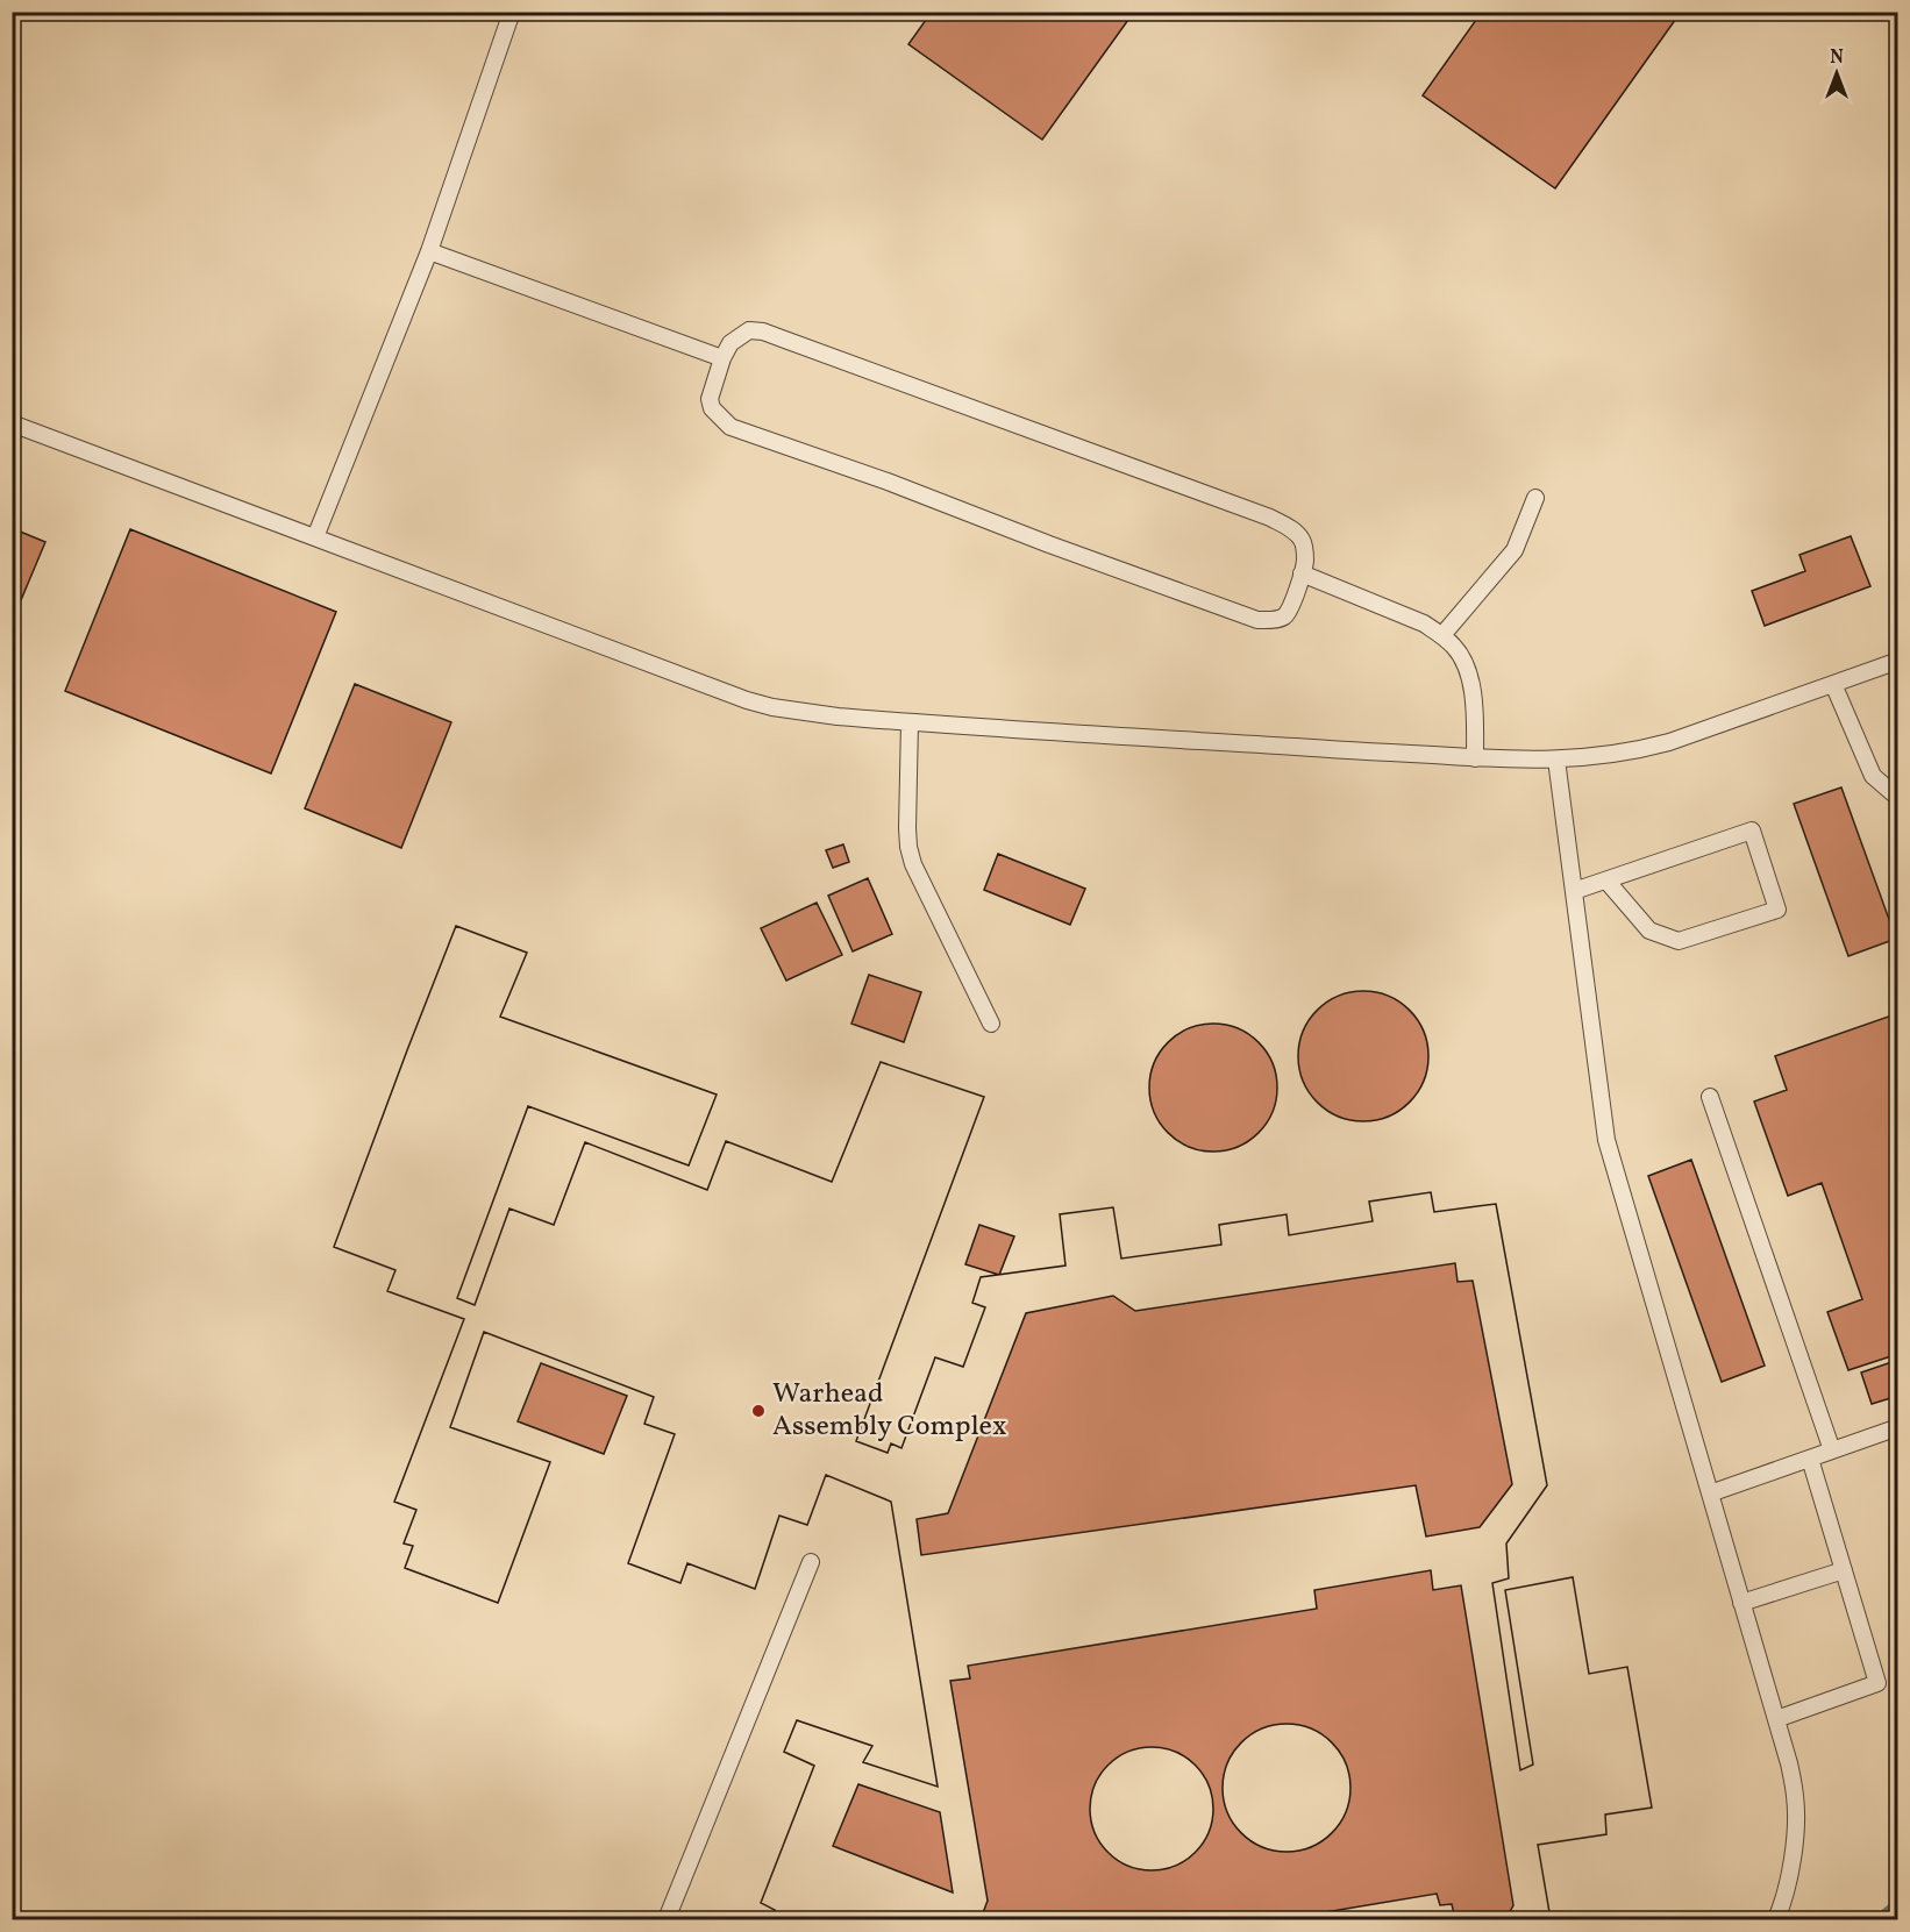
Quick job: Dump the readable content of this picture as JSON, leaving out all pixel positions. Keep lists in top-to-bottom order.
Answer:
{
  "places": ["Warhead Assembly Complex"],
  "north": "top"
}
